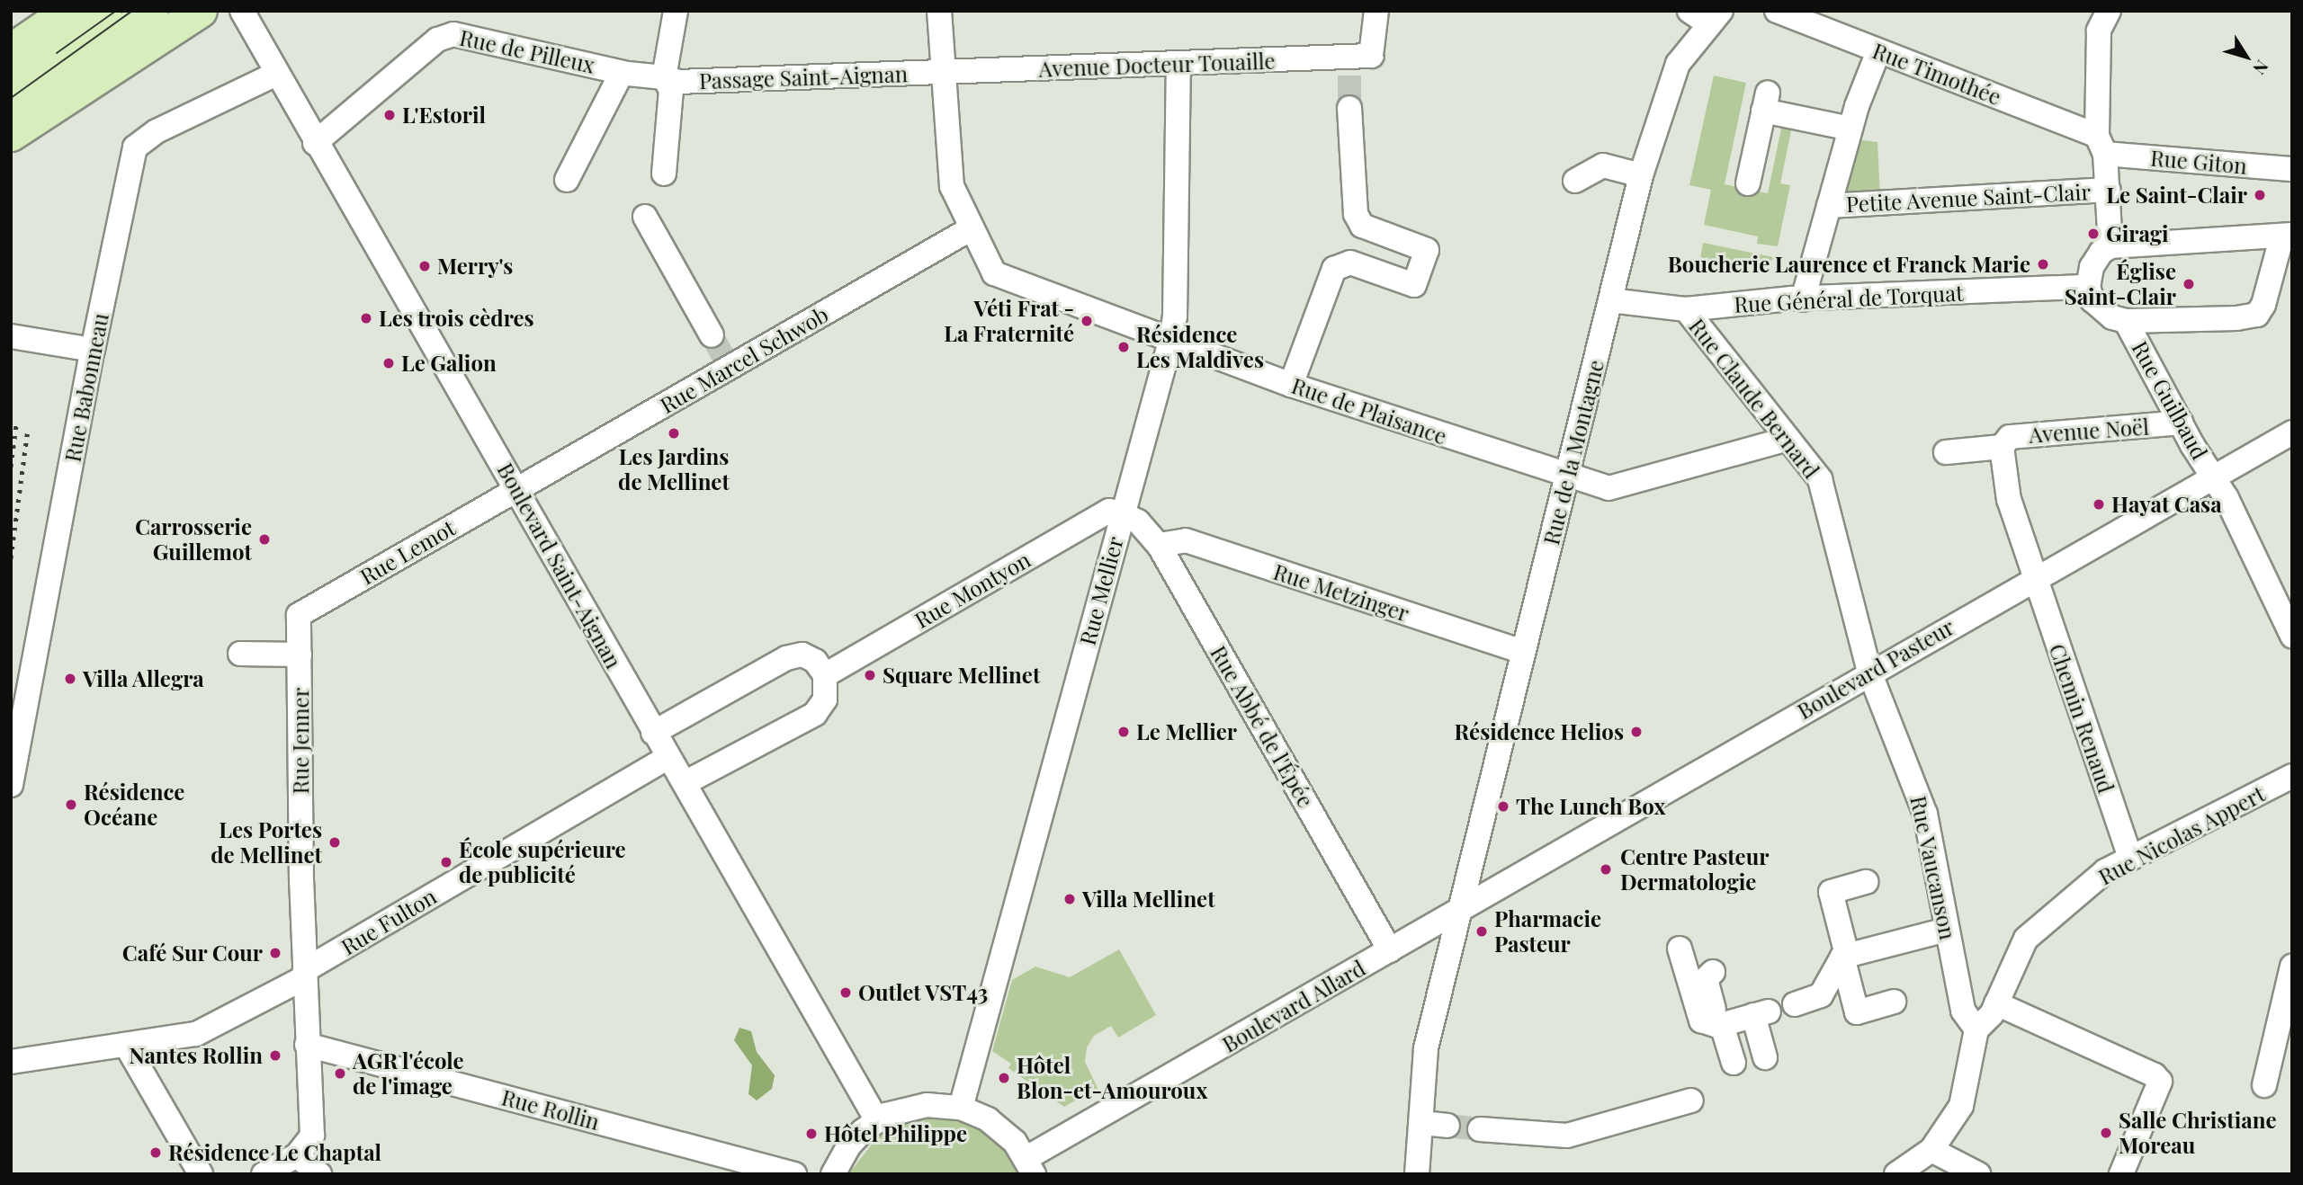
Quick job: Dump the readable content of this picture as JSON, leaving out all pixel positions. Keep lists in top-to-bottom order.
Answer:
{
  "streets": {
    "street": [
      "Rue de Pilleux",
      "Avenue Docteur Touaille",
      "Rue Timothée",
      "Passage Saint-Aignan",
      "Rue Giton",
      "Petite Avenue Saint-Clair",
      "Rue Général de Torquat",
      "Rue Marcel Schwob",
      "Rue Babonneau",
      "Rue Claude Bernard",
      "Rue Guilbaud",
      "Rue de Plaisance",
      "Avenue Noël",
      "Rue de la Montagne",
      "Rue Lemot",
      "Boulevard Saint-Aignan",
      "Rue Montyon",
      "Rue Mellier",
      "Rue Metzinger",
      "Boulevard Pasteur",
      "Chemin Renaud",
      "Rue Abbé de l'Épée",
      "Rue Jenner",
      "Rue Nicolas Appert",
      "Rue Vaucanson",
      "Rue Fulton",
      "Boulevard Allard",
      "Rue Rollin"
    ]
  },
  "crossings": [
    ["Rue de Pilleux", "Passage Saint-Aignan"],
    ["Rue de Pilleux", "Boulevard Saint-Aignan"],
    ["Avenue Docteur Touaille", "Passage Saint-Aignan"],
    ["Avenue Docteur Touaille", "Rue de Plaisance"],
    ["Avenue Docteur Touaille", "Rue Mellier"],
    ["Rue Timothée", "Rue Giton"],
    ["Passage Saint-Aignan", "Rue de Plaisance"],
    ["Rue Général de Torquat", "Rue Claude Bernard"],
    ["Rue Général de Torquat", "Rue de la Montagne"],
    ["Rue Marcel Schwob", "Rue de Plaisance"],
    ["Rue Marcel Schwob", "Rue Lemot"],
    ["Rue Marcel Schwob", "Boulevard Saint-Aignan"],
    ["Rue Babonneau", "Boulevard Saint-Aignan"],
    ["Rue Claude Bernard", "Rue de Plaisance"],
    ["Rue Claude Bernard", "Boulevard Pasteur"],
    ["Rue Claude Bernard", "Rue Vaucanson"],
    ["Rue Guilbaud", "Avenue Noël"],
    ["Rue Guilbaud", "Boulevard Pasteur"],
    ["Rue de Plaisance", "Rue de la Montagne"],
    ["Rue de Plaisance", "Rue Mellier"],
    ["Avenue Noël", "Boulevard Pasteur"],
    ["Avenue Noël", "Chemin Renaud"],
    ["Rue de la Montagne", "Rue Metzinger"],
    ["Rue de la Montagne", "Boulevard Pasteur"],
    ["Rue de la Montagne", "Boulevard Allard"],
    ["Rue Lemot", "Boulevard Saint-Aignan"],
    ["Rue Lemot", "Rue Jenner"],
    ["Boulevard Saint-Aignan", "Rue Fulton"],
    ["Rue Montyon", "Rue Mellier"],
    ["Rue Montyon", "Rue Abbé de l'Épée"],
    ["Rue Mellier", "Rue Abbé de l'Épée"],
    ["Rue Metzinger", "Rue Abbé de l'Épée"],
    ["Boulevard Pasteur", "Chemin Renaud"],
    ["Boulevard Pasteur", "Rue Vaucanson"],
    ["Boulevard Pasteur", "Boulevard Allard"],
    ["Chemin Renaud", "Rue Nicolas Appert"],
    ["Rue Abbé de l'Épée", "Boulevard Allard"],
    ["Rue Jenner", "Rue Fulton"],
    ["Rue Jenner", "Rue Rollin"],
    ["Rue Nicolas Appert", "Rue Vaucanson"]
  ],
  "places": [
    "L'Estoril",
    "Le Saint-Clair",
    "Giragi",
    "Boucherie Laurence et Franck Marie",
    "Merry's",
    "Église Saint-Clair",
    "Les trois cèdres",
    "Véti Frat - La Fraternité",
    "Résidence Les Maldives",
    "Le Galion",
    "Les Jardins de Mellinet",
    "Hayat Casa",
    "Carrosserie Guillemot",
    "Square Mellinet",
    "Villa Allegra",
    "Le Mellier",
    "Résidence Helios",
    "Résidence Océane",
    "The Lunch Box",
    "Les Portes de Mellinet",
    "École supérieure de publicité",
    "Centre Pasteur Dermatologie",
    "Villa Mellinet",
    "Pharmacie Pasteur",
    "Café Sur Cour",
    "Outlet VST43",
    "Nantes Rollin",
    "AGR l'école de l'image",
    "Hôtel Blon-et-Amouroux",
    "Salle Christiane Moreau",
    "Hôtel Philippe",
    "Résidence Le Chaptal"
  ],
  "north": "bottom right"
}
